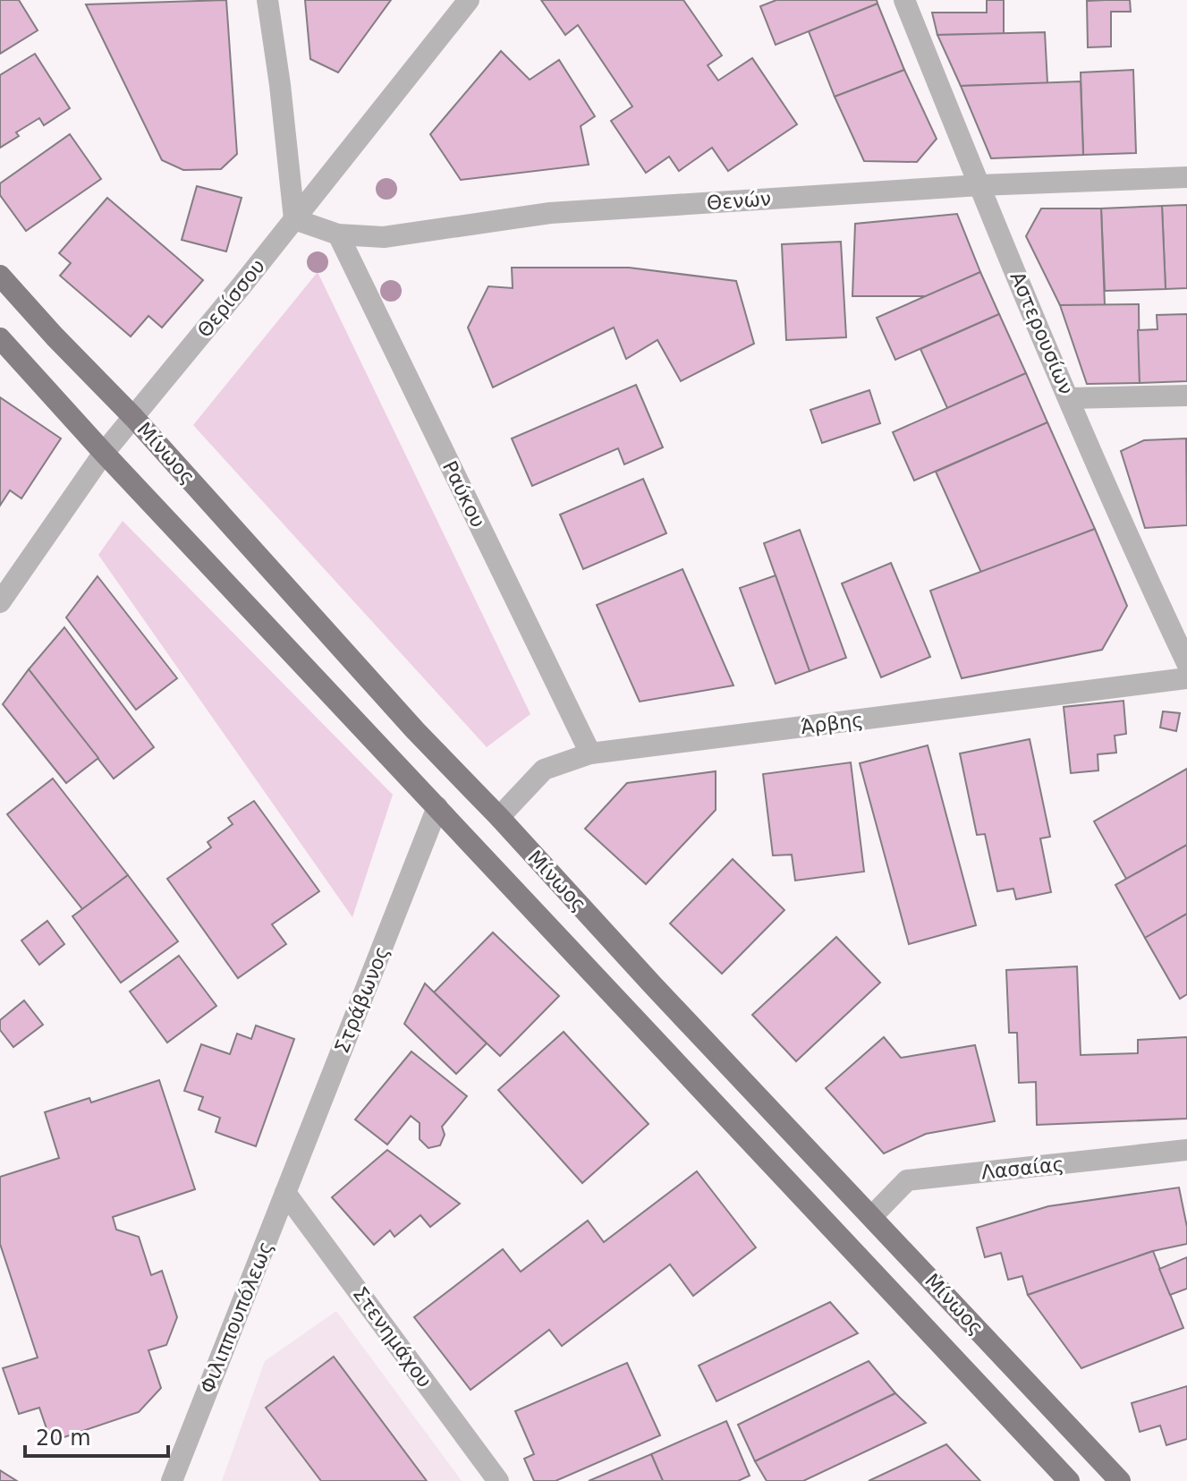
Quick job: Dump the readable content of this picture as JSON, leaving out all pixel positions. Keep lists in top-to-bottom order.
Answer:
{
  "streets": {
    "main road": ["Μίνωος"],
    "street": [
      "Θενών",
      "Θερίσσου",
      "Αστερουσίων",
      "Ραύκου",
      "Άρβης",
      "Στράβωνος",
      "Λασαίας",
      "Φιλιππουπόλεως",
      "Στενημάχου"
    ]
  },
  "crossings": [
    ["Θενών", "Θερίσσου"],
    ["Θενών", "Αστερουσίων"],
    ["Θενών", "Ραύκου"],
    ["Θερίσσου", "Μίνωος"],
    ["Μίνωος", "Άρβης"],
    ["Μίνωος", "Στράβωνος"],
    ["Μίνωος", "Λασαίας"],
    ["Ραύκου", "Άρβης"],
    ["Στράβωνος", "Φιλιππουπόλεως"],
    ["Στράβωνος", "Στενημάχου"],
    ["Φιλιππουπόλεως", "Στενημάχου"]
  ],
  "scale_bar": "20 m"
}
